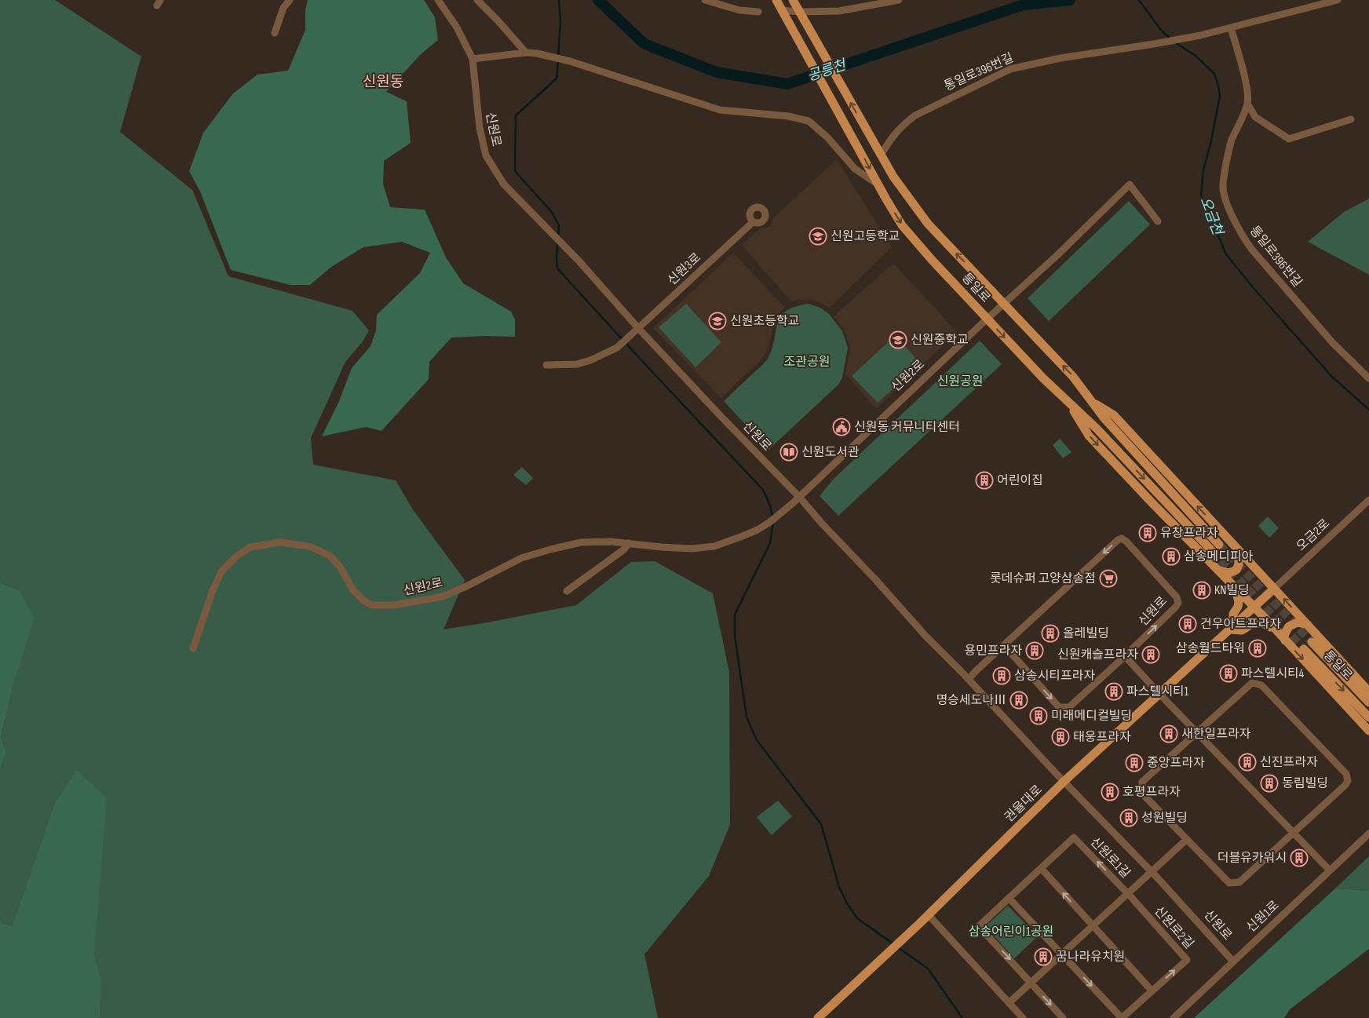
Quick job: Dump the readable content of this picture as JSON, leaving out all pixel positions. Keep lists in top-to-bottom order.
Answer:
{
  "streets": {
    "main road": ["통일로", "권율대로"],
    "street": [
      "통일로396번길",
      "신원로",
      "신원3로",
      "신원2로",
      "오금2로",
      "신원로1길",
      "신원1로",
      "신원로2길"
    ]
  },
  "crossings": [
    ["통일로396번길", "통일로"],
    ["신원로", "신원3로"],
    ["신원로", "신원2로"],
    ["신원로", "권율대로"],
    ["신원로", "신원1로"],
    ["통일로", "신원2로"],
    ["오금2로", "권율대로"],
    ["신원로1길", "신원로2길"]
  ],
  "districts": ["신원동"],
  "water": ["공릉천", "오금천"],
  "parks": ["조관공원", "신원공원", "삼송어린이1공원"],
  "places": {
    "school or university": ["신원고등학교", "신원초등학교", "신원중학교"],
    "public building": ["신원동 커뮤니티센터"],
    "library": ["신원도서관"],
    "building": [
      "어린이집",
      "유창프라자",
      "삼송메디피아",
      "KN빌딩",
      "건우아트프라자",
      "올레빌딩",
      "삼송월드타워",
      "용민프라자",
      "신원캐슬프라자",
      "파스텔시티4",
      "삼송시티프라자",
      "파스텔시티1",
      "명승세도나Ⅲ",
      "미래메디컬빌딩",
      "새한일프라자",
      "태웅프라자",
      "신진프라자",
      "중앙프라자",
      "동림빌딩",
      "호평프라자",
      "성원빌딩",
      "더블유카워시",
      "꿈나라유치원"
    ],
    "supermarket": ["롯데슈퍼 고양삼송점"]
  }
}
